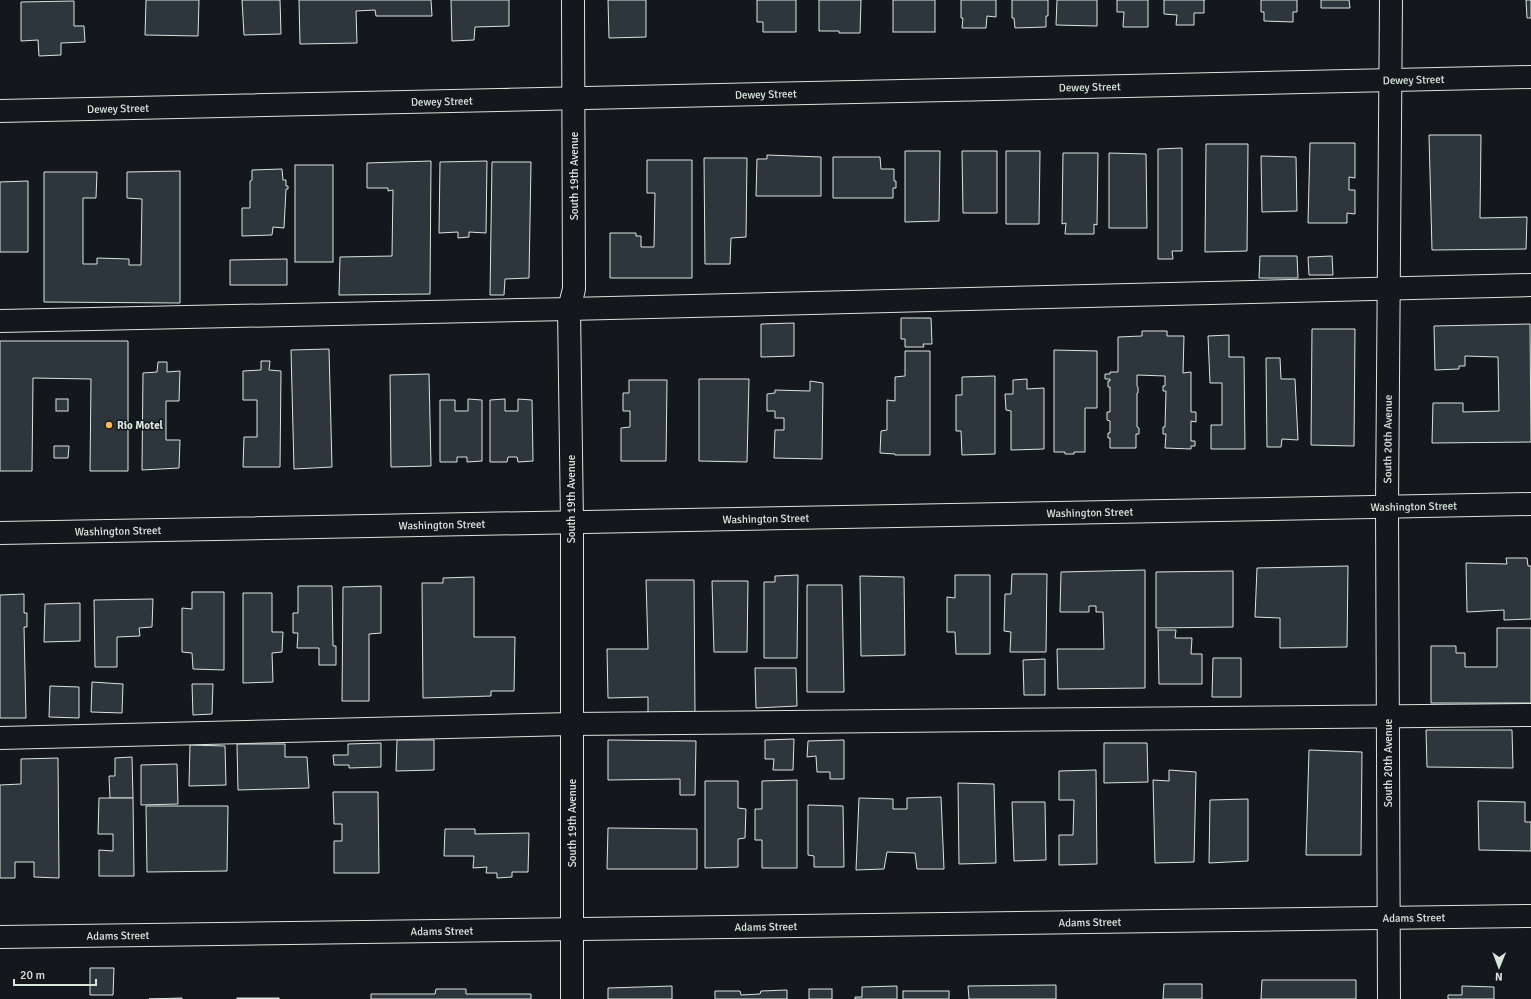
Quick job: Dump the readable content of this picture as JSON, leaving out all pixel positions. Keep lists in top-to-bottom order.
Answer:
{
  "streets": {
    "street": [
      "Dewey Street",
      "South 19th Avenue",
      "South 20th Avenue",
      "Washington Street",
      "Adams Street"
    ]
  },
  "crossings": [
    ["Dewey Street", "South 19th Avenue"],
    ["Dewey Street", "South 20th Avenue"],
    ["South 19th Avenue", "Washington Street"],
    ["South 19th Avenue", "Adams Street"],
    ["South 20th Avenue", "Washington Street"],
    ["South 20th Avenue", "Adams Street"]
  ],
  "places": ["Rio Motel"],
  "scale_bar": "20 m",
  "north": "bottom"
}
